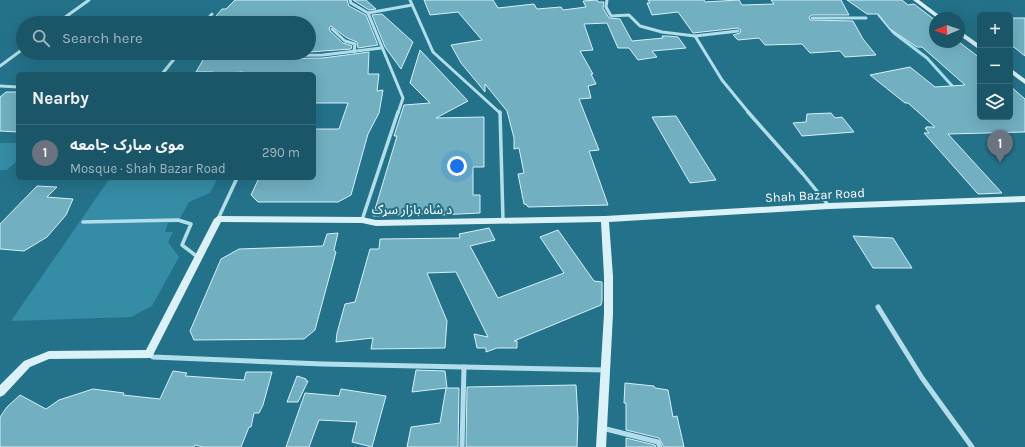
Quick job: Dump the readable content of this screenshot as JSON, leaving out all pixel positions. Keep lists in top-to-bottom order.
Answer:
{
  "streets": {
    "main road": ["Shah Bazar Road", "د شاه بازار سړګ"]
  },
  "crossings": [
    ["Shah Bazar Road", "د شاه بازار سړګ"]
  ],
  "north": "left",
  "page": {
    "map_buttons": ["+", "−"],
    "search": "Search here",
    "heading": "Nearby",
    "list": [
      {
        "mark": "1",
        "name": "موی مبارک جامعه",
        "note": "Mosque · Shah Bazar Road",
        "value": "290 m"
      }
    ],
    "pins": "1"
  }
}
